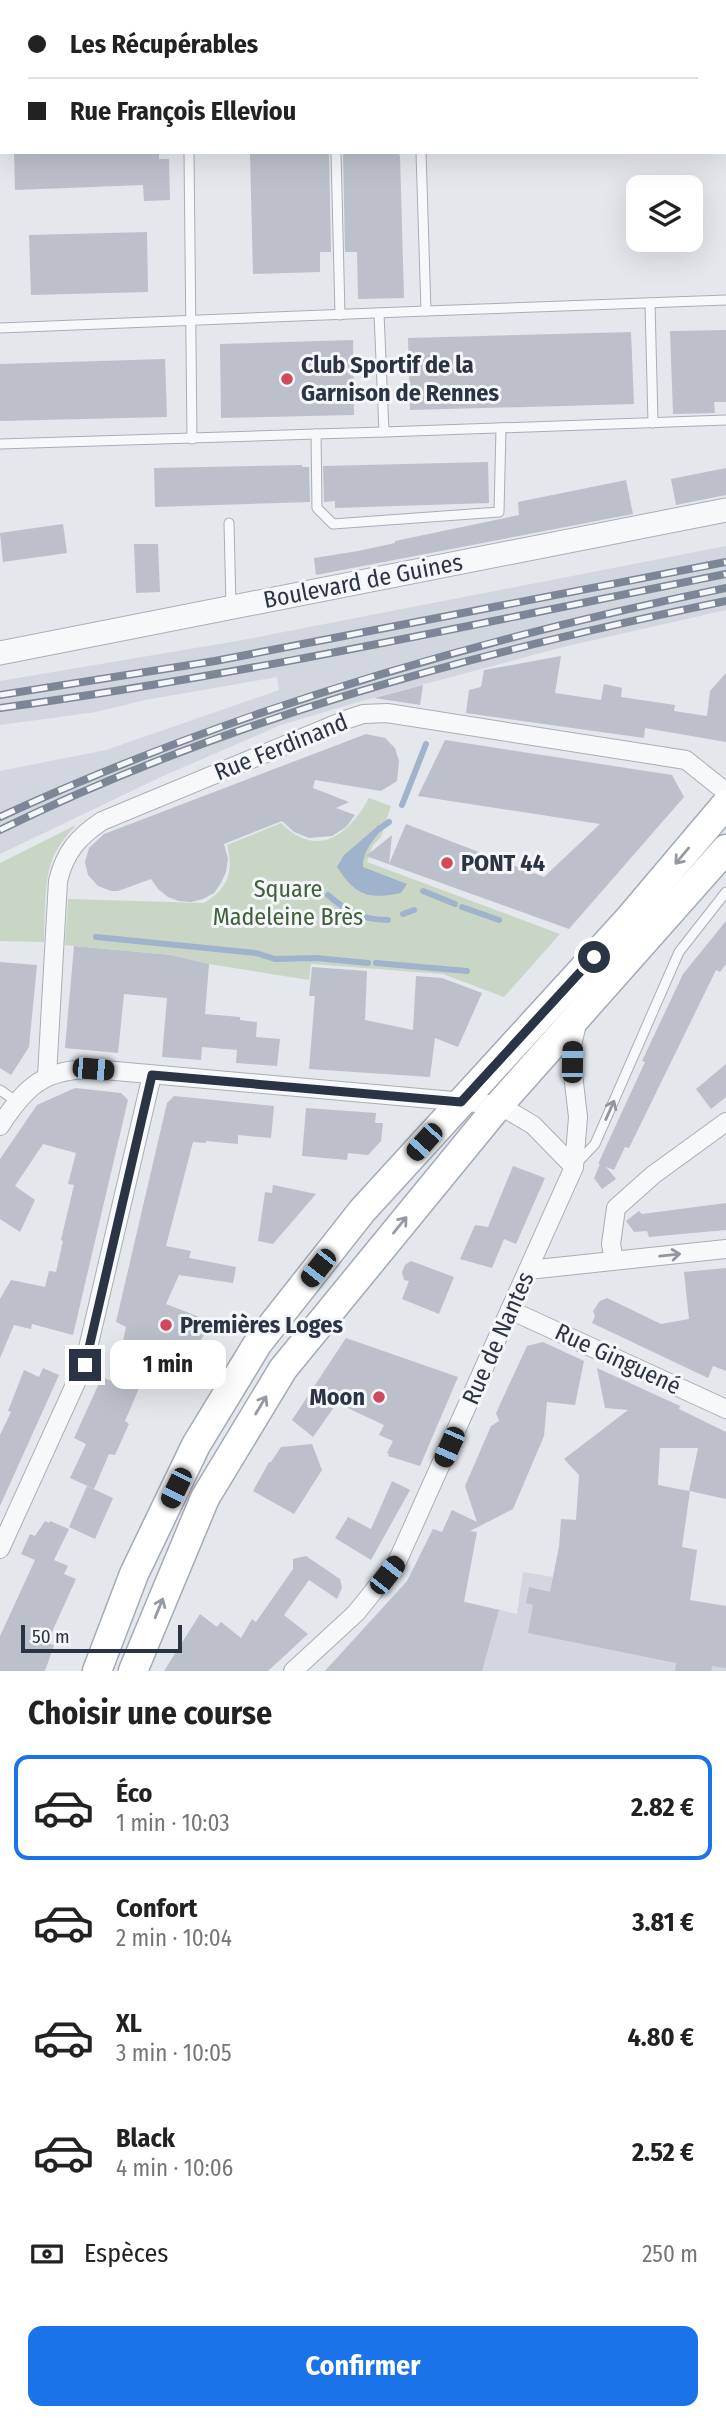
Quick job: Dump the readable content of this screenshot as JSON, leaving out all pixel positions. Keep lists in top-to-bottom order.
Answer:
{
  "streets": {
    "street": [
      "Boulevard de Guines",
      "Rue Ferdinand",
      "Rue de Nantes",
      "Rue Ginguené"
    ]
  },
  "crossings": [
    ["Rue de Nantes", "Rue Ginguené"]
  ],
  "parks": ["Square Madeleine Brès"],
  "places": [
    "Club Sportif de la Garnison de Rennes",
    "PONT 44",
    "Premières Loges",
    "Moon"
  ],
  "scale_bar": "50 m",
  "page": {
    "banner": ["Les Récupérables", "Rue François Elleviou"],
    "bubble": "1 min",
    "scale": "50 m",
    "heading": "Choisir une course",
    "list": [
      {
        "name": "Éco",
        "note": "1 min · 10:03",
        "value": "2.82 €"
      },
      {
        "name": "Confort",
        "note": "2 min · 10:04",
        "value": "3.81 €"
      },
      {
        "name": "XL",
        "note": "3 min · 10:05",
        "value": "4.80 €"
      },
      {
        "name": "Black",
        "note": "4 min · 10:06",
        "value": "2.52 €"
      }
    ],
    "pay": ["Espèces", "250 m"],
    "buttons": "Confirmer"
  }
}
